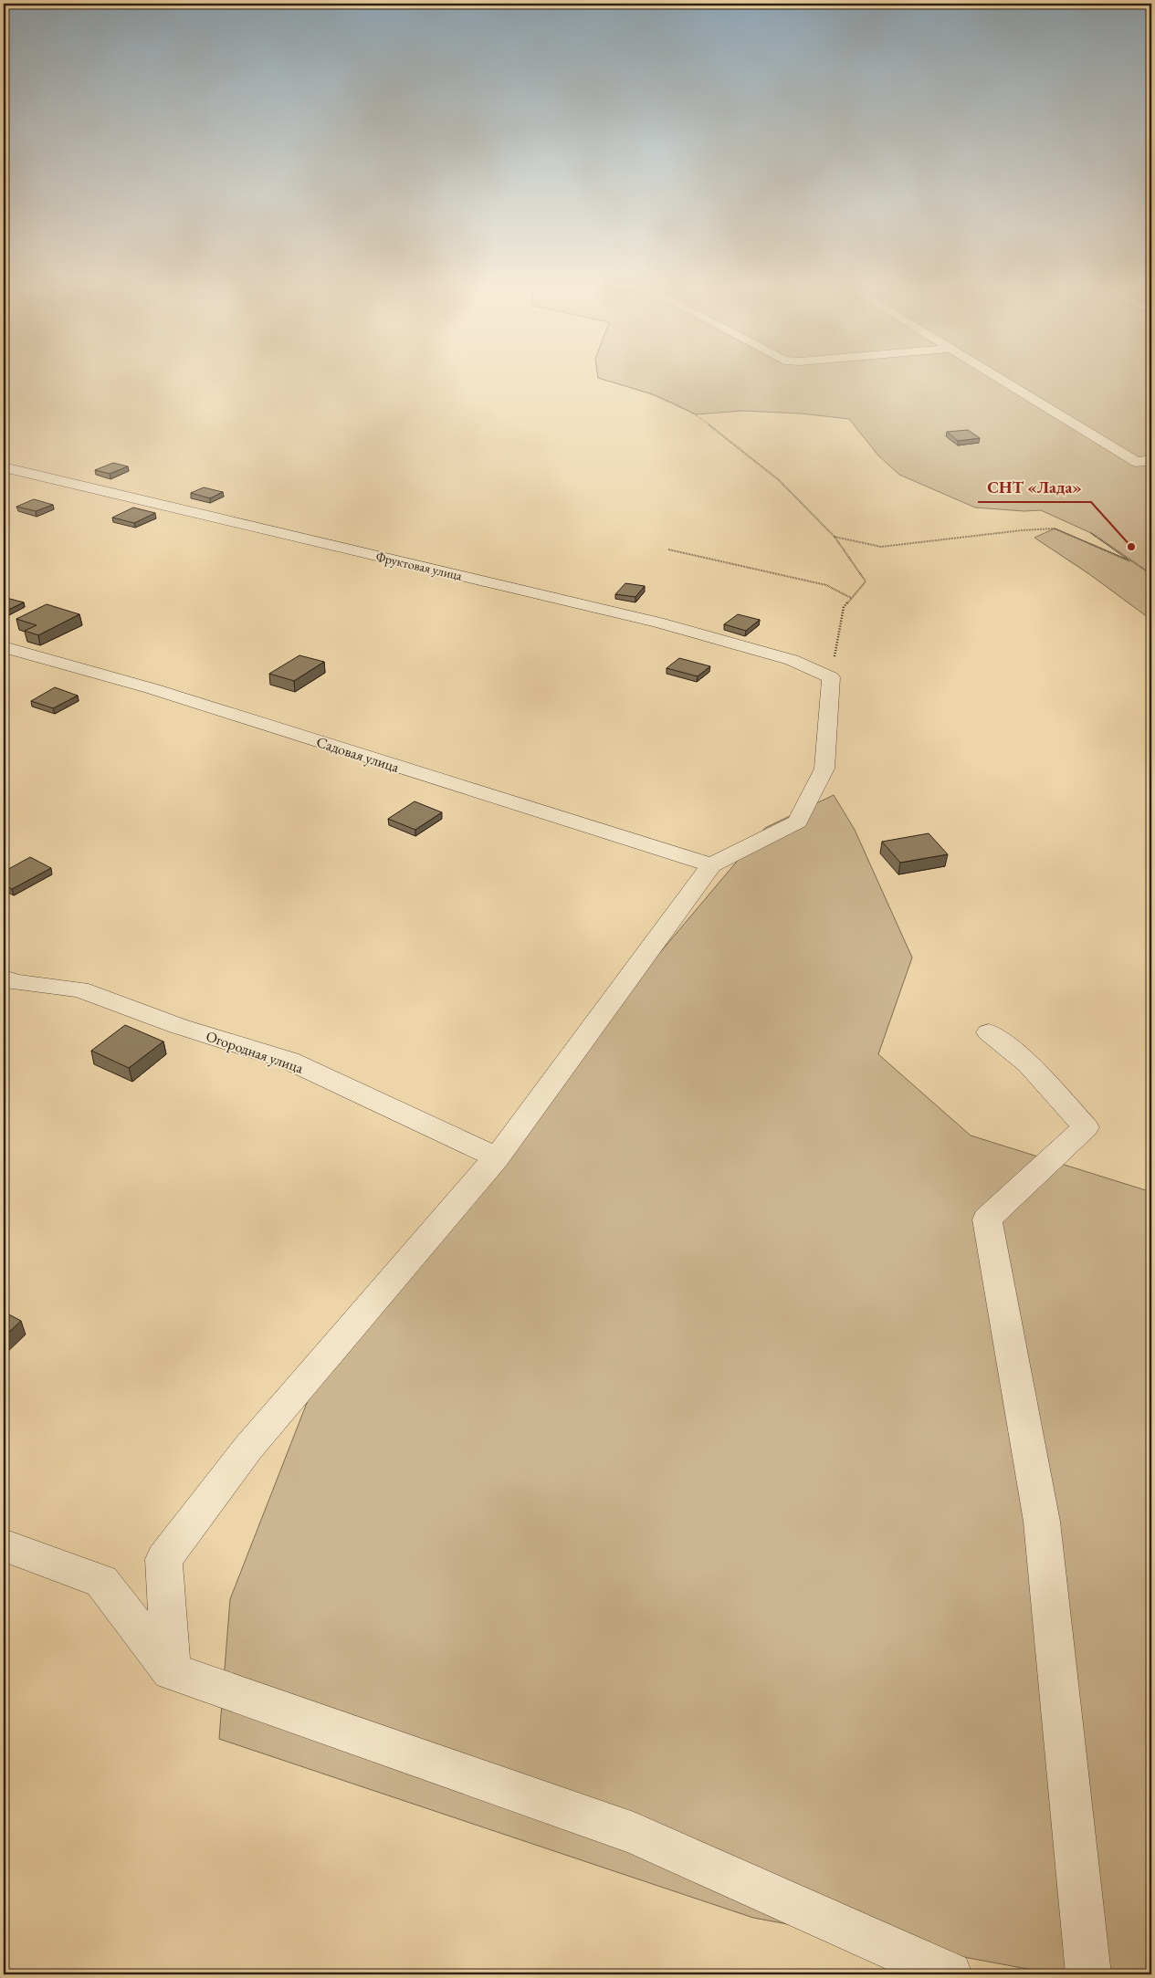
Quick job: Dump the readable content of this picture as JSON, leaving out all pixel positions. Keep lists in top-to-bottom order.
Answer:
{
  "streets": {
    "street": ["Фруктовая улица", "Садовая улица", "Огородная улица"]
  },
  "places": ["СНТ «Лада»"]
}
